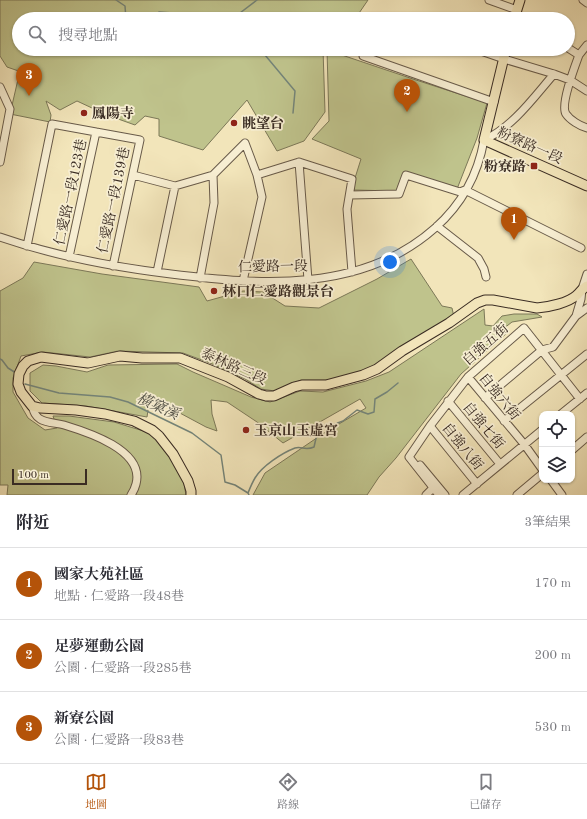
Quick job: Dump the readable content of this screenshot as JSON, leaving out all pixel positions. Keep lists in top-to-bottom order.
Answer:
{
  "streets": {
    "main road": ["粉寮路一段", "仁愛路一段", "泰林路三段"],
    "street": [
      "仁愛路一段123巷",
      "仁愛路一段139巷",
      "自強五街",
      "自強六街",
      "自強七街",
      "自強八街"
    ]
  },
  "crossings": [
    ["粉寮路一段", "仁愛路一段"],
    ["仁愛路一段123巷", "仁愛路一段139巷"],
    ["仁愛路一段123巷", "仁愛路一段"],
    ["仁愛路一段139巷", "仁愛路一段"],
    ["自強五街", "自強六街"],
    ["自強五街", "自強七街"],
    ["自強五街", "自強八街"]
  ],
  "water": ["橫窠溪"],
  "places": {
    "other": [
      "鳳陽寺",
      "眺望台",
      "林口仁愛路觀景台",
      "玉京山玉虛宮"
    ],
    "transit": ["粉寮路"]
  },
  "scale_bar": "100 m",
  "page": {
    "search": "搜尋地點",
    "pins": ["3", "2", "1"],
    "scale": "100 m",
    "heading": ["附近", "3筆結果"],
    "list": [
      {
        "mark": "1",
        "name": "國家大苑社區",
        "note": "地點 · 仁愛路一段48巷",
        "value": "170 m"
      },
      {
        "mark": "2",
        "name": "足夢運動公園",
        "note": "公園 · 仁愛路一段285巷",
        "value": "200 m"
      },
      {
        "mark": "3",
        "name": "新寮公園",
        "note": "公園 · 仁愛路一段83巷",
        "value": "530 m"
      }
    ],
    "nav": ["地圖", "路線", "已儲存"]
  }
}
